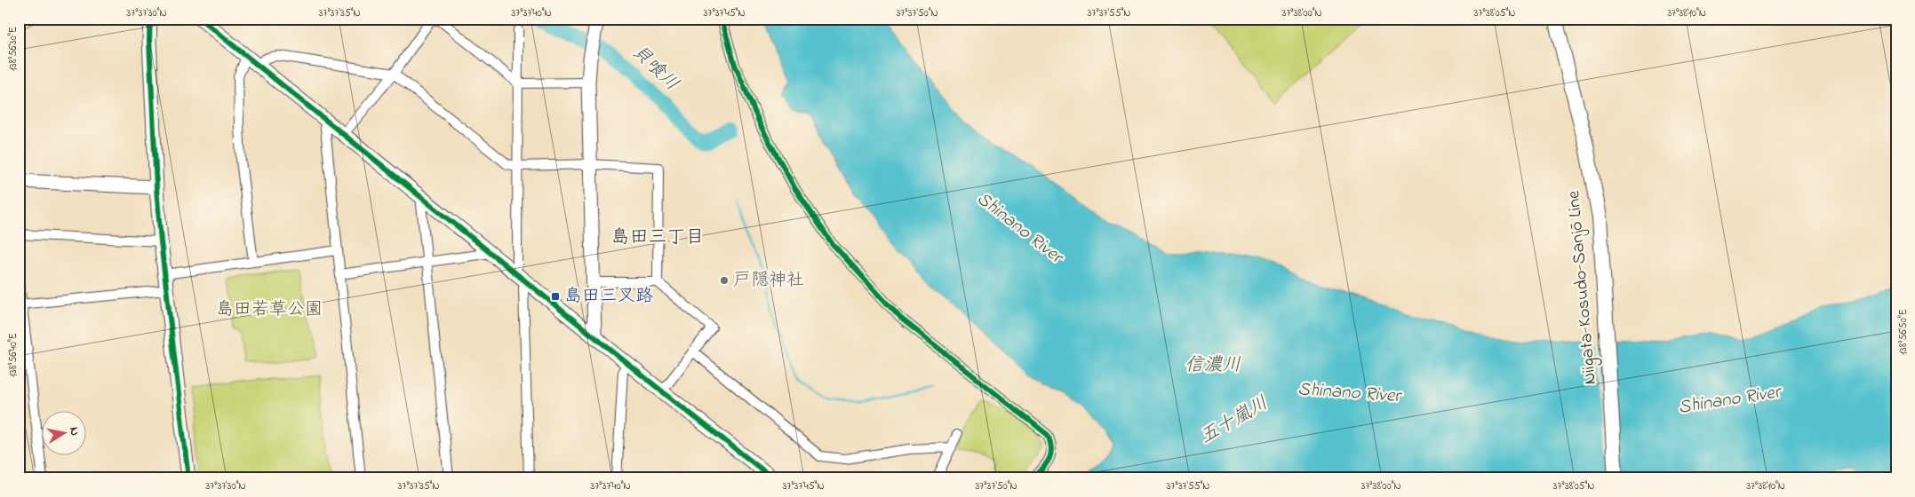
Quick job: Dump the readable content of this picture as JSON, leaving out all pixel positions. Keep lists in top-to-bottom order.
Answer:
{
  "streets": {
    "main road": ["Niigata-Kosudo-Sanjō Line"]
  },
  "districts": ["島田三丁目"],
  "water": [
    "貝喰川",
    "Shinano River",
    "信濃川",
    "五十嵐川"
  ],
  "parks": ["島田若草公園"],
  "places": {
    "other": ["戸隠神社"],
    "transit": ["島田三叉路"]
  },
  "north": "right",
  "coordinates": [
    "37°37'30\"N",
    "37°37'35\"N",
    "37°37'40\"N",
    "37°37'45\"N",
    "37°37'50\"N",
    "37°37'55\"N",
    "37°38'00\"N",
    "37°38'05\"N",
    "37°38'10\"N",
    "138°56'30\"E",
    "138°56'50\"E",
    "138°56'40\"E"
  ]
}
